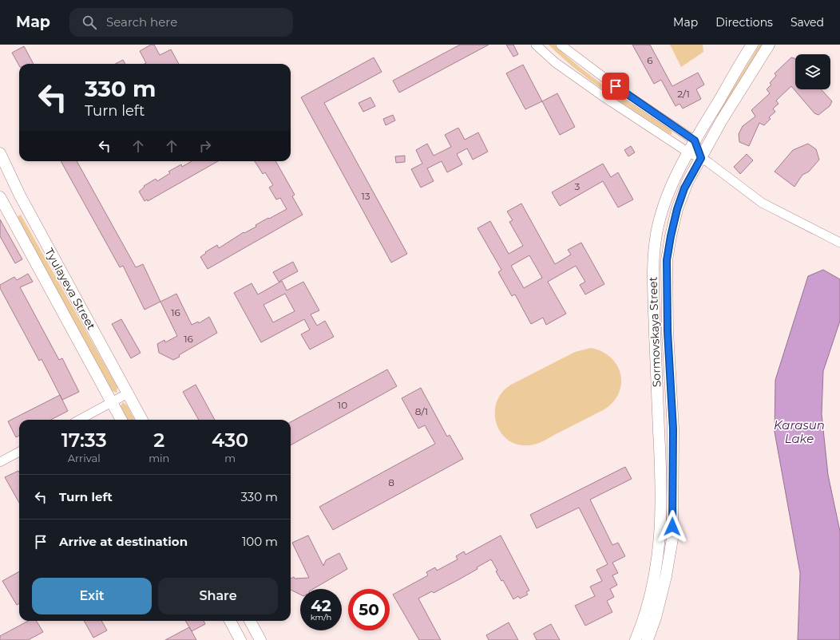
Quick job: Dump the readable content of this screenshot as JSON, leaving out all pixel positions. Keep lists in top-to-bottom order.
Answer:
{
  "streets": {
    "main road": ["Tyulayeva Street", "Sormovskaya Street"]
  },
  "water": ["Karasun Lake"],
  "house_numbers": [
    "6",
    "2/1",
    "3",
    "13",
    "16",
    "16",
    "10",
    "8/1",
    "8"
  ],
  "page": {
    "header": "Map",
    "search": "Search here",
    "nav": ["Map", "Directions", "Saved"],
    "turn": ["330 m", "Turn left"],
    "eta": [
      "17:33",
      "Arrival",
      "2",
      "min",
      "430",
      "m"
    ],
    "list": [
      {
        "name": "Turn left",
        "value": "330 m"
      },
      {
        "name": "Arrive at destination",
        "value": "100 m"
      }
    ],
    "buttons": ["Exit", "Share"],
    "speed": "42 km/h",
    "limit": "50"
  }
}
